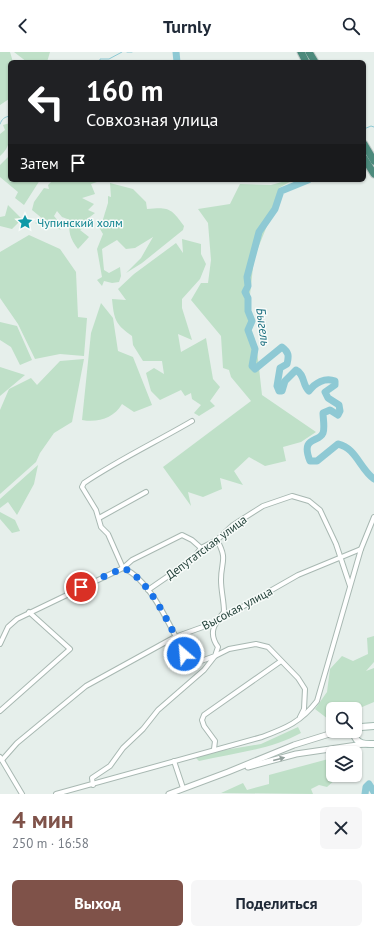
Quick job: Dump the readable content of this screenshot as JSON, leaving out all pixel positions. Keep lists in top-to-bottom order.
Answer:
{
  "streets": {
    "street": ["Депутатская улица", "Высокая улица"]
  },
  "crossings": [
    ["Депутатская улица", "Высокая улица"]
  ],
  "water": ["Быгель"],
  "places": {
    "place": ["Чупинский холм"]
  },
  "page": {
    "header": "Turnly",
    "turn": ["160 m", "Совхозная улица"],
    "then": "Затем",
    "heading": ["4 мин", "250 m · 16:58"],
    "buttons": ["Выход", "Поделиться"]
  }
}
